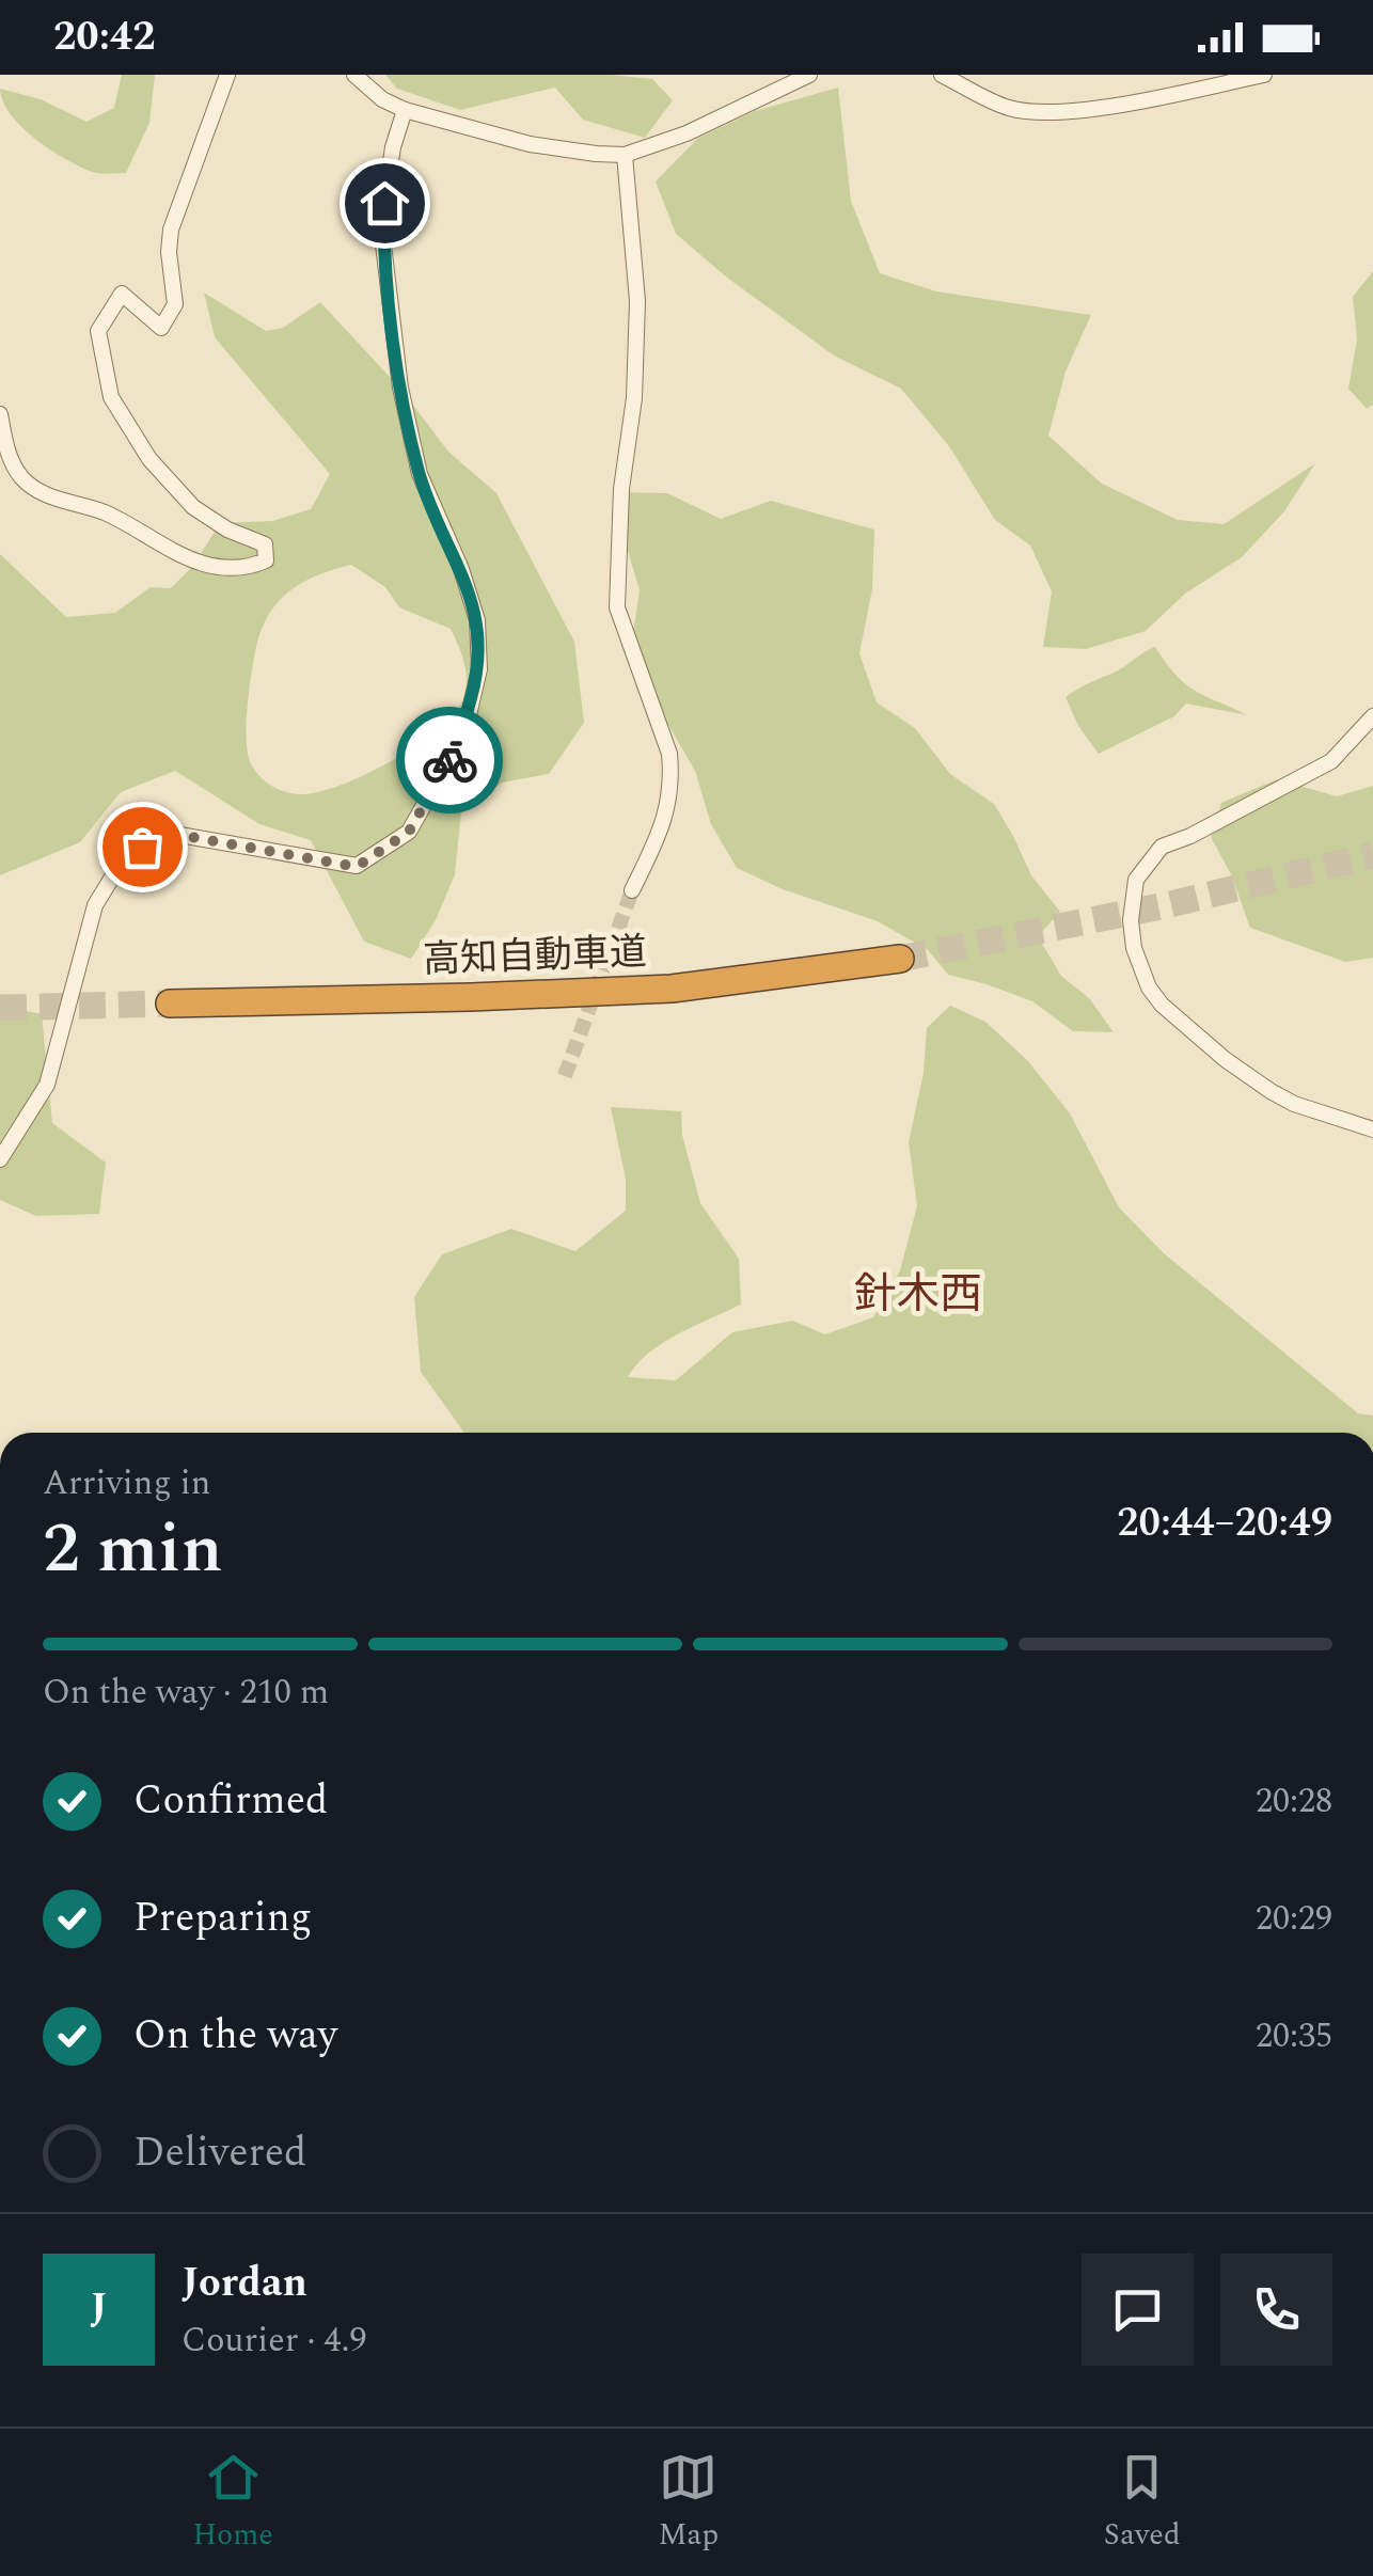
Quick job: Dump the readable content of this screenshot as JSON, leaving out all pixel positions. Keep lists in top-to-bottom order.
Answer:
{
  "streets": {
    "highway": ["高知自動車道"]
  },
  "districts": ["針木西"],
  "page": {
    "status": "20:42",
    "heading": ["2 min", "Arriving in", "20:44–20:49"],
    "panel": ["Jordan", "Courier · 4.9"],
    "bar": "On the way · 210 m",
    "list": [
      ["Confirmed", "20:28"],
      ["Preparing", "20:29"],
      ["On the way", "20:35"],
      "Delivered"
    ],
    "round": "J",
    "tabs": ["Home", "Map", "Saved"]
  }
}
